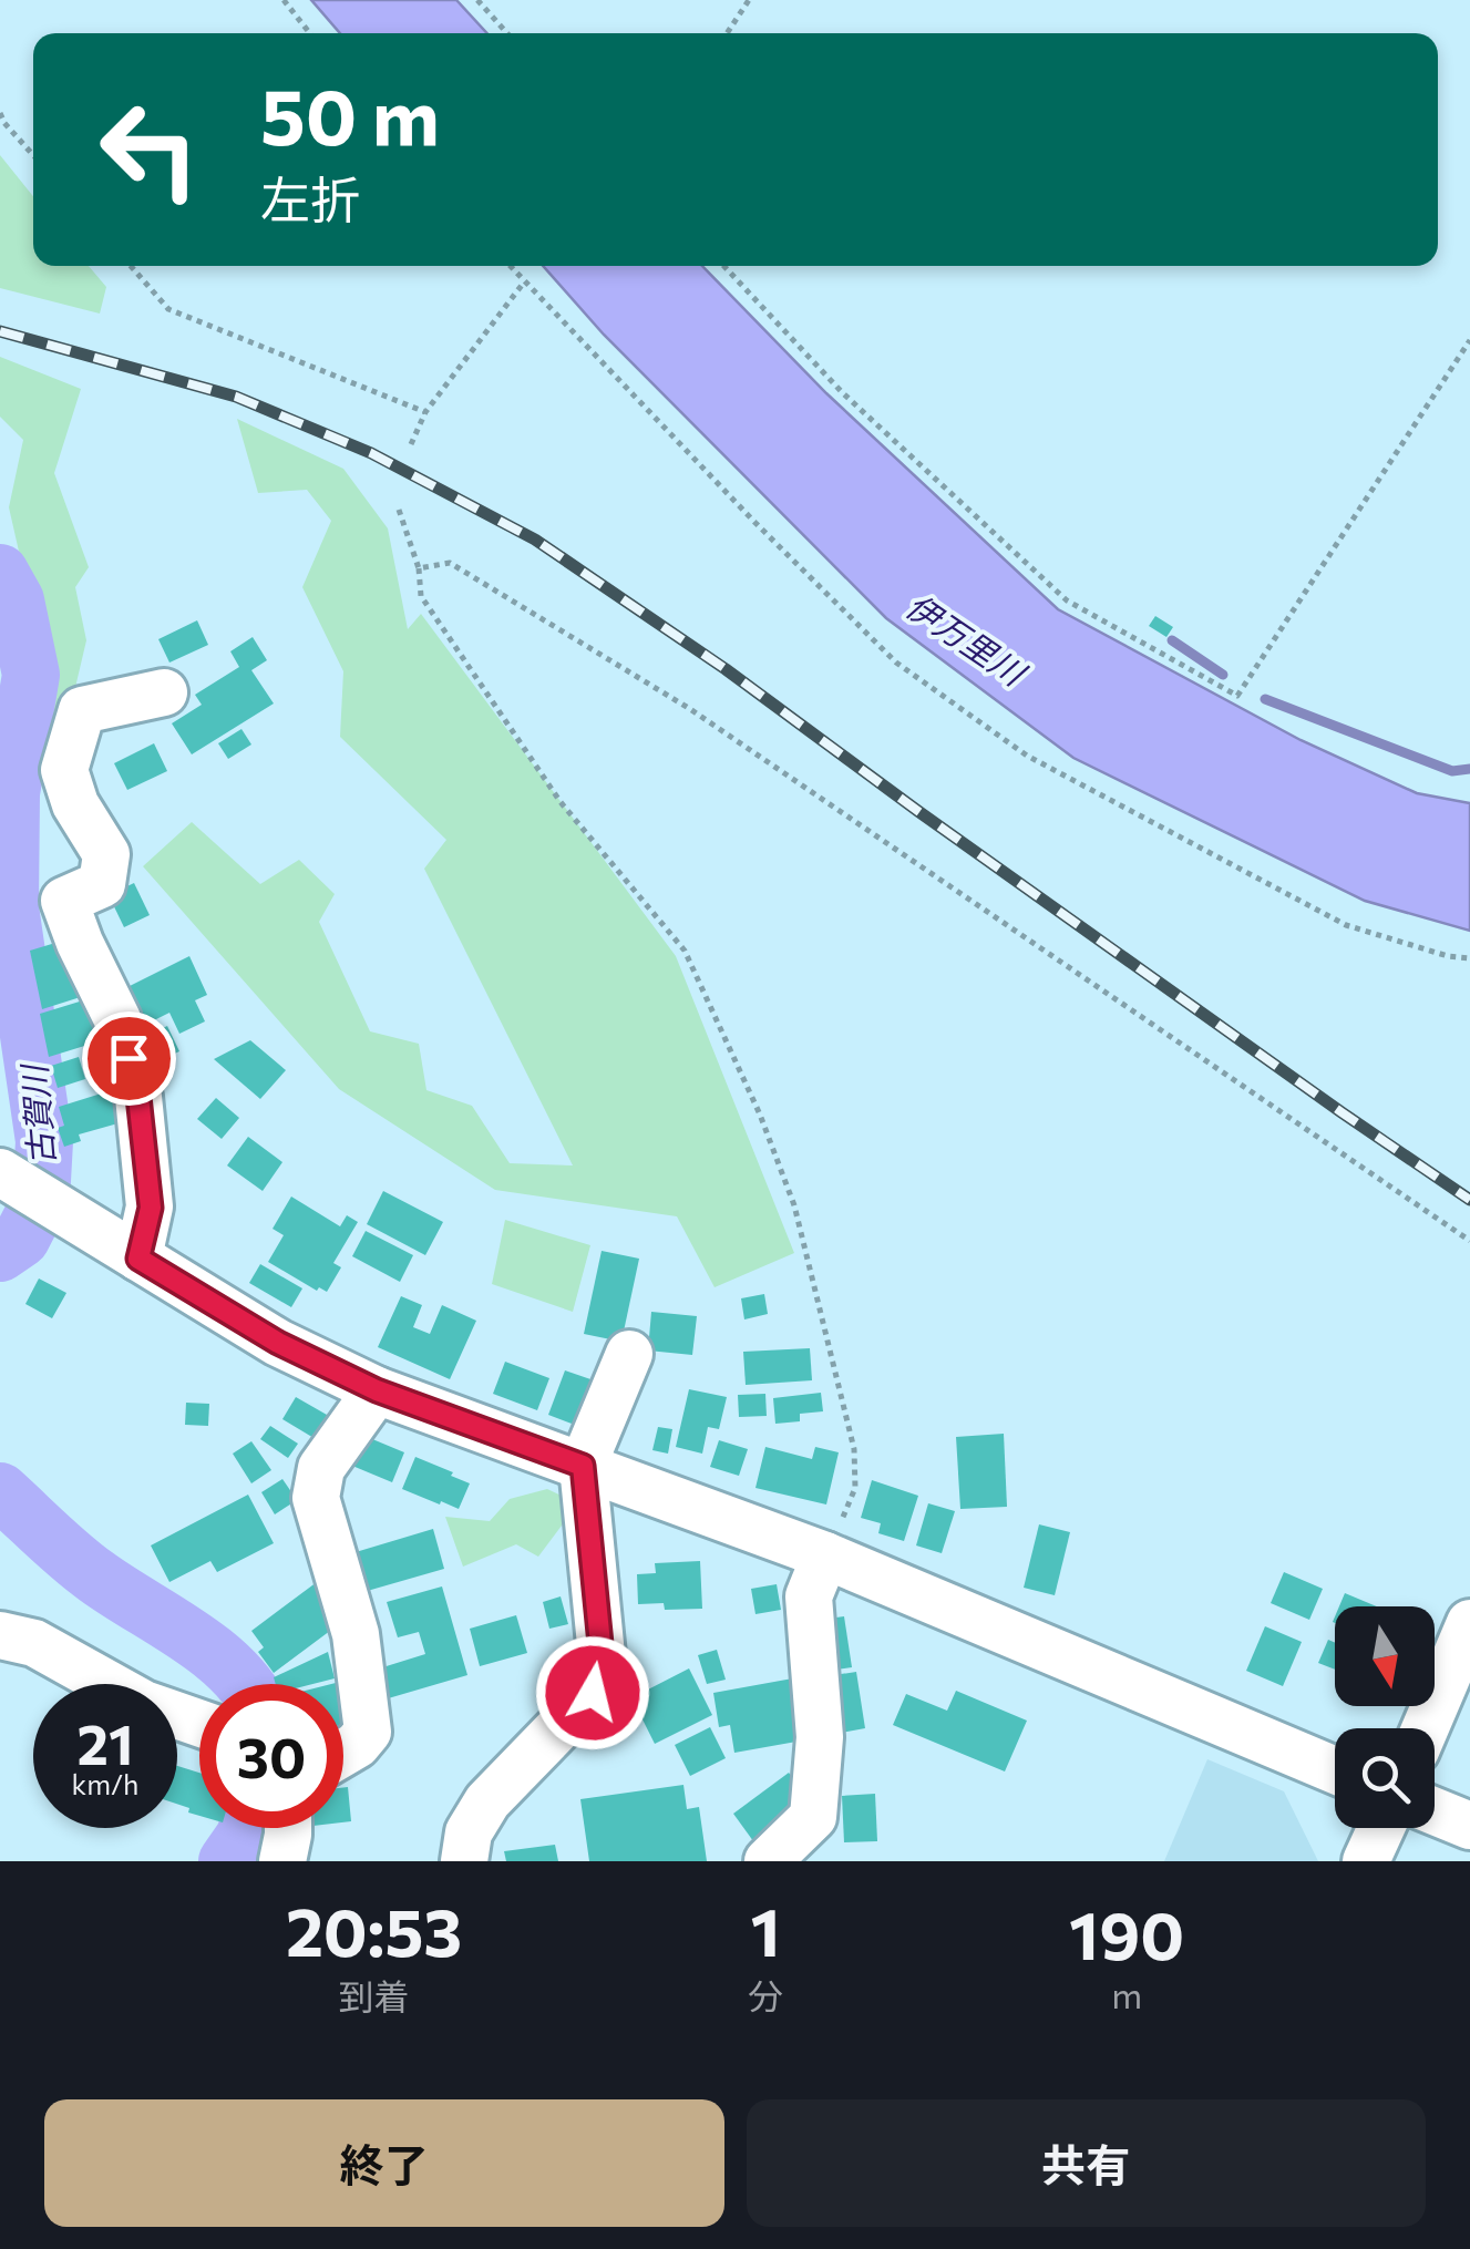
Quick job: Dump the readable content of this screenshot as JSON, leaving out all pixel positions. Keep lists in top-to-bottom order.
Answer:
{
  "water": ["伊万里川", "古賀川"],
  "north": "bottom",
  "page": {
    "turn": ["50 m", "左折"],
    "speed": "21 km/h",
    "limit": "30",
    "eta": [
      "20:53",
      "到着",
      "1",
      "分",
      "190",
      "m"
    ],
    "buttons": ["終了", "共有"]
  }
}
